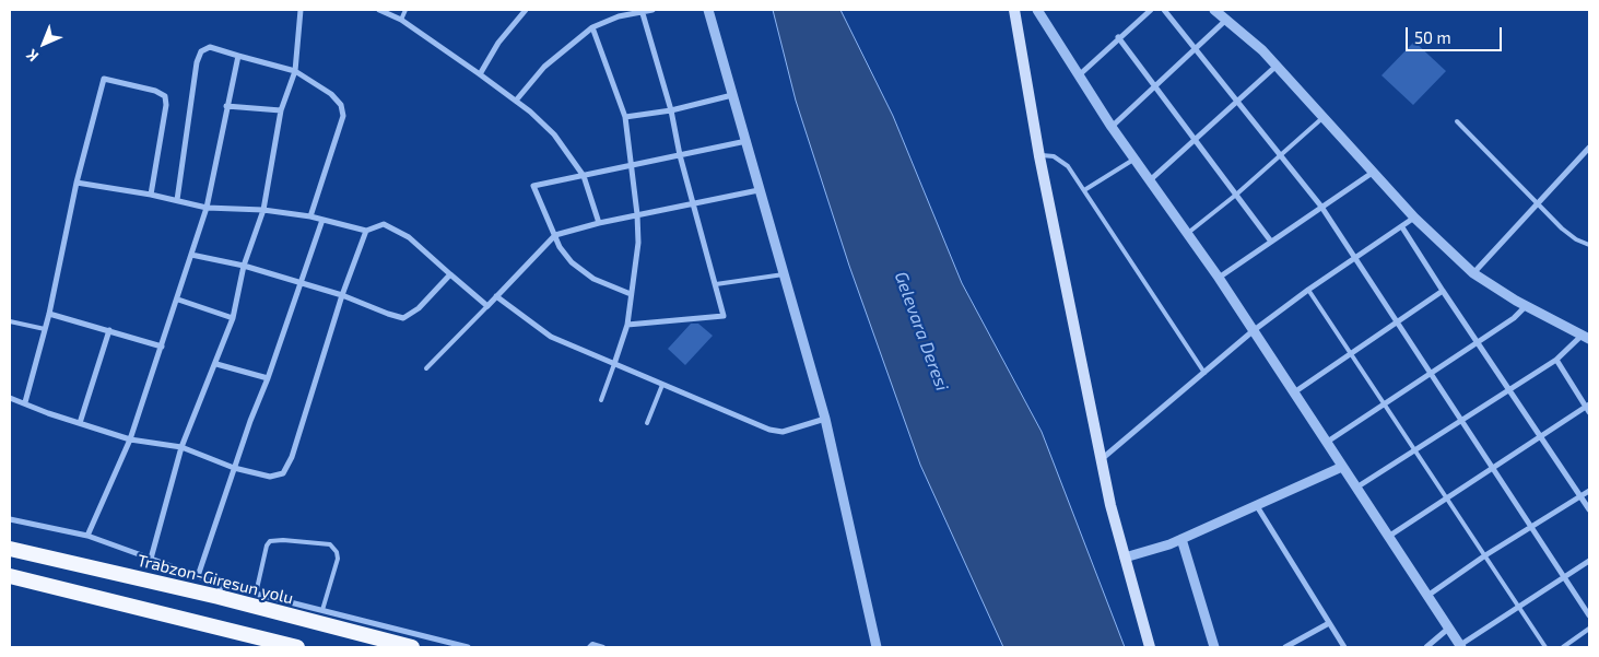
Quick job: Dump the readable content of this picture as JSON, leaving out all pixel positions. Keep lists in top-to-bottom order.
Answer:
{
  "streets": {
    "highway": ["Trabzon-Giresun yolu"]
  },
  "water": ["Gelevara Deresi"],
  "scale_bar": "50 m",
  "north": "bottom left"
}
